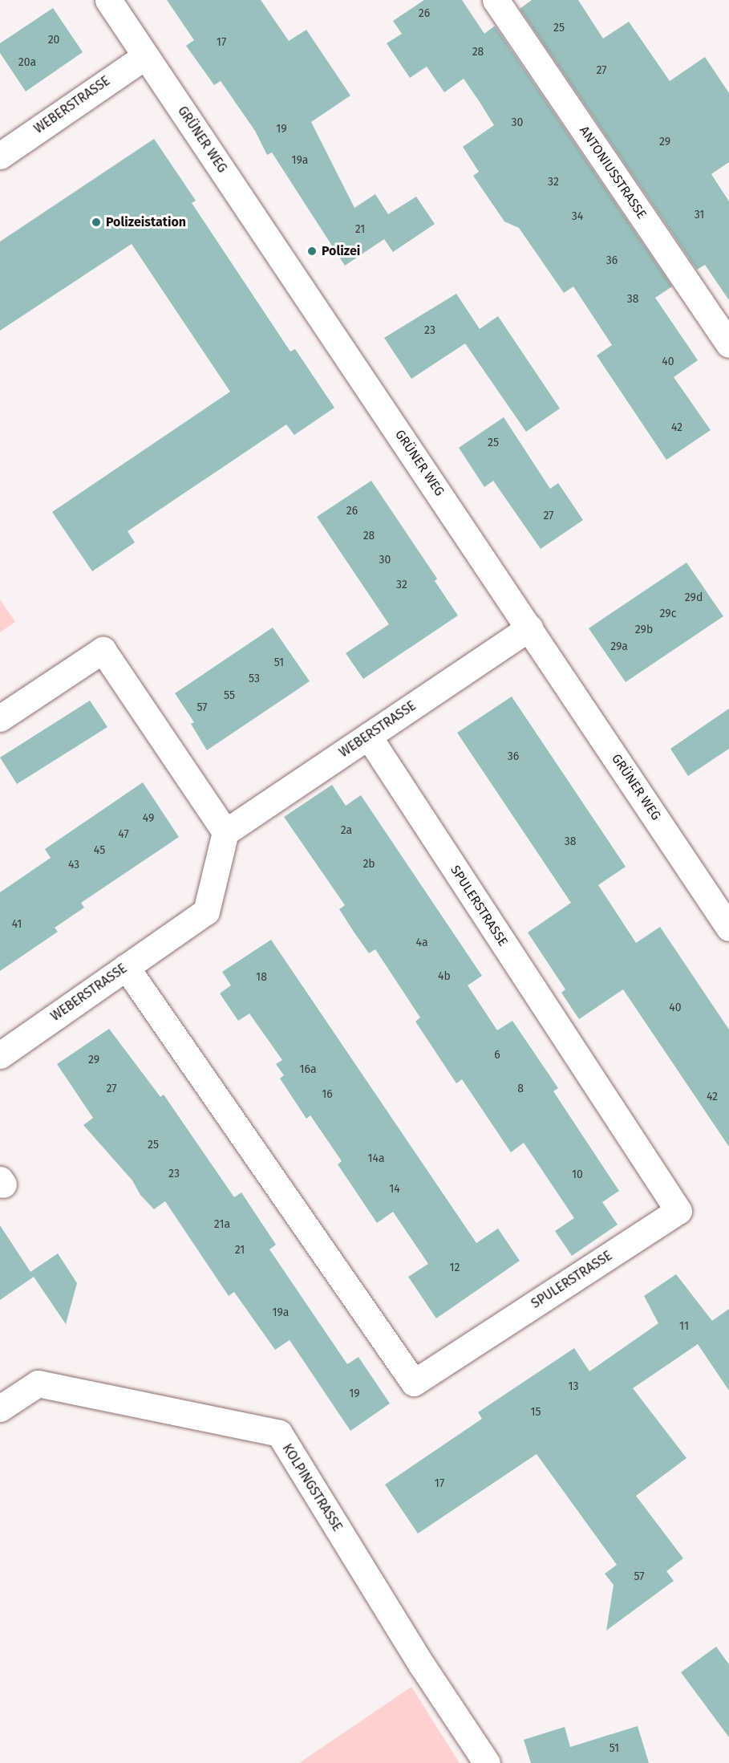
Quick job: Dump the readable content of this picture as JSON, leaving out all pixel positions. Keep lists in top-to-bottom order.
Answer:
{
  "streets": {
    "street": [
      "WEBERSTRASSE",
      "GRÜNER WEG",
      "ANTONIUSSTRASSE",
      "SPULERSTRASSE",
      "KOLPINGSTRASSE"
    ]
  },
  "crossings": [
    ["WEBERSTRASSE", "GRÜNER WEG"],
    ["WEBERSTRASSE", "SPULERSTRASSE"]
  ],
  "places": ["Polizeistation", "Polizei"],
  "house_numbers": [
    "26",
    "25",
    "20",
    "17",
    "28",
    "20a",
    "27",
    "30",
    "19",
    "29",
    "19a",
    "32",
    "31",
    "34",
    "21",
    "36",
    "38",
    "23",
    "40",
    "42",
    "25",
    "26",
    "27",
    "28",
    "30",
    "32",
    "29d",
    "29c",
    "29b",
    "29a",
    "51",
    "53",
    "55",
    "57",
    "36",
    "49",
    "2a",
    "47",
    "38",
    "45",
    "2b",
    "43",
    "41",
    "4a",
    "4b",
    "18",
    "40",
    "6",
    "29",
    "16a",
    "27",
    "8",
    "16",
    "42",
    "25",
    "14a",
    "23",
    "10",
    "14",
    "21a",
    "21",
    "12",
    "19a",
    "11",
    "13",
    "19",
    "15",
    "17",
    "57",
    "51"
  ]
}
